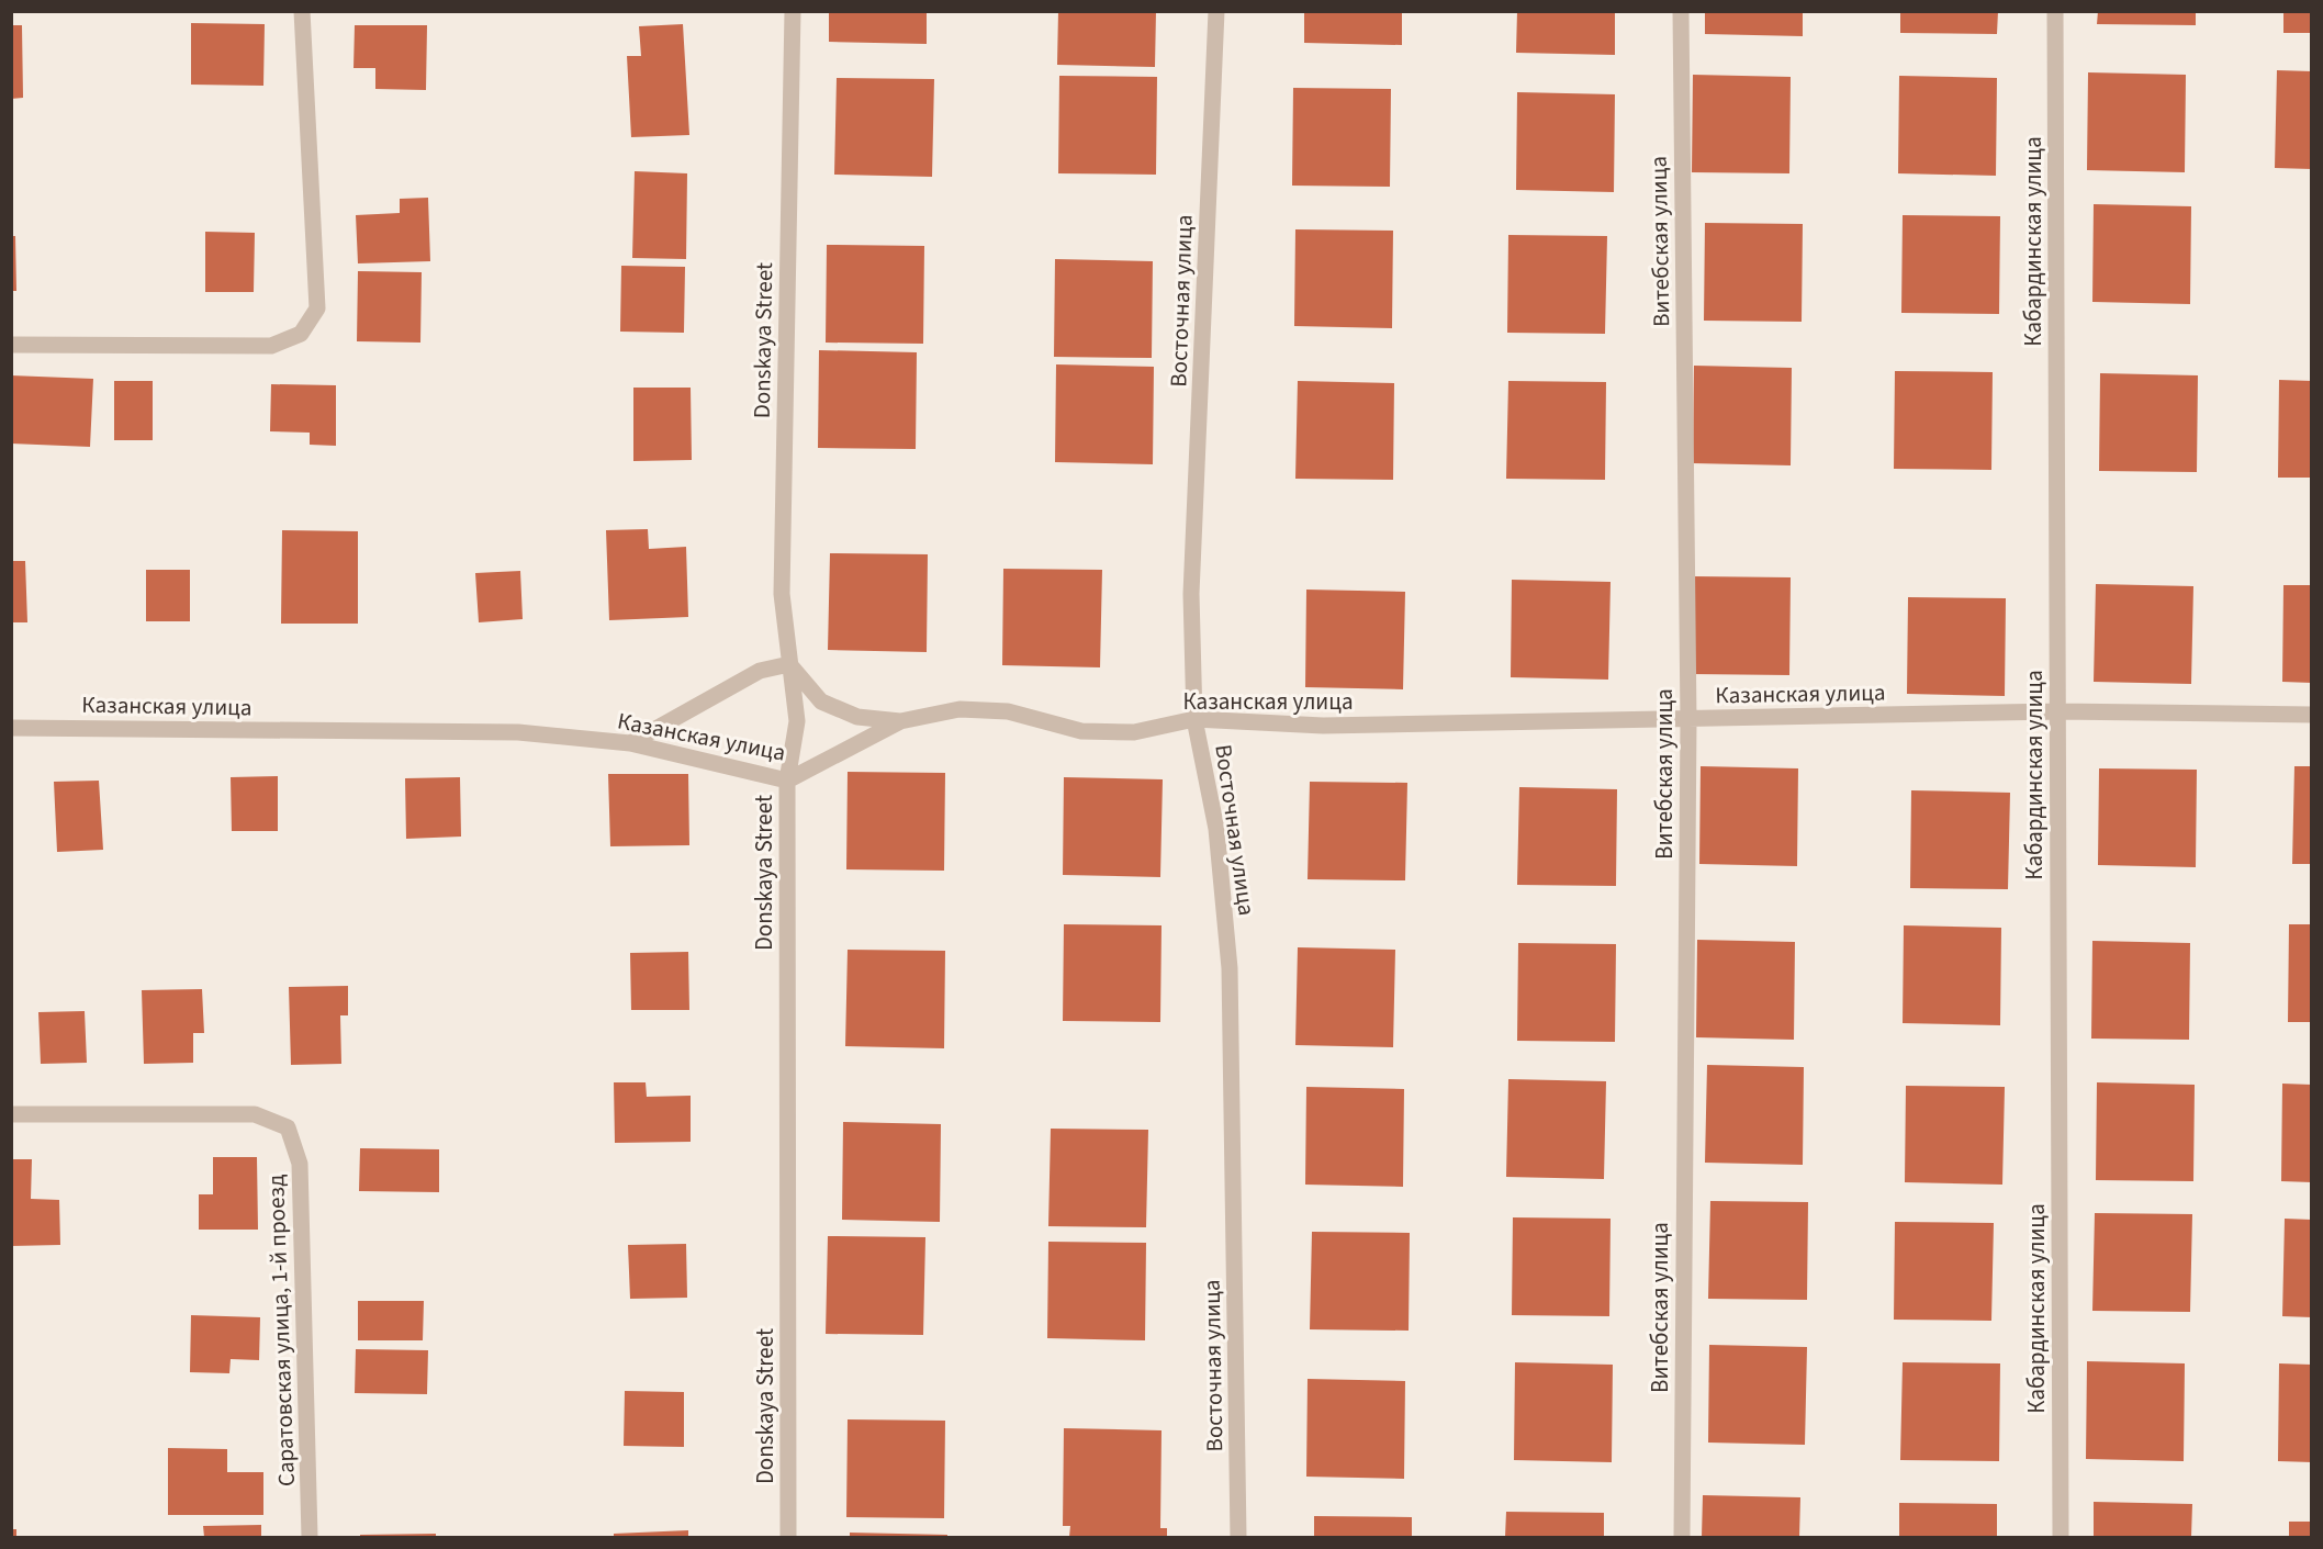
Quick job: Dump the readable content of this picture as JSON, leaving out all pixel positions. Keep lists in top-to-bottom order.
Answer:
{
  "streets": {
    "street": [
      "Витебская улица",
      "Кабардинская улица",
      "Восточная улица",
      "Donskaya Street",
      "Казанская улица",
      "Саратовская улица, 1-й проезд"
    ]
  },
  "crossings": [
    ["Витебская улица", "Казанская улица"],
    ["Кабардинская улица", "Казанская улица"],
    ["Восточная улица", "Казанская улица"],
    ["Donskaya Street", "Казанская улица"]
  ]
}
